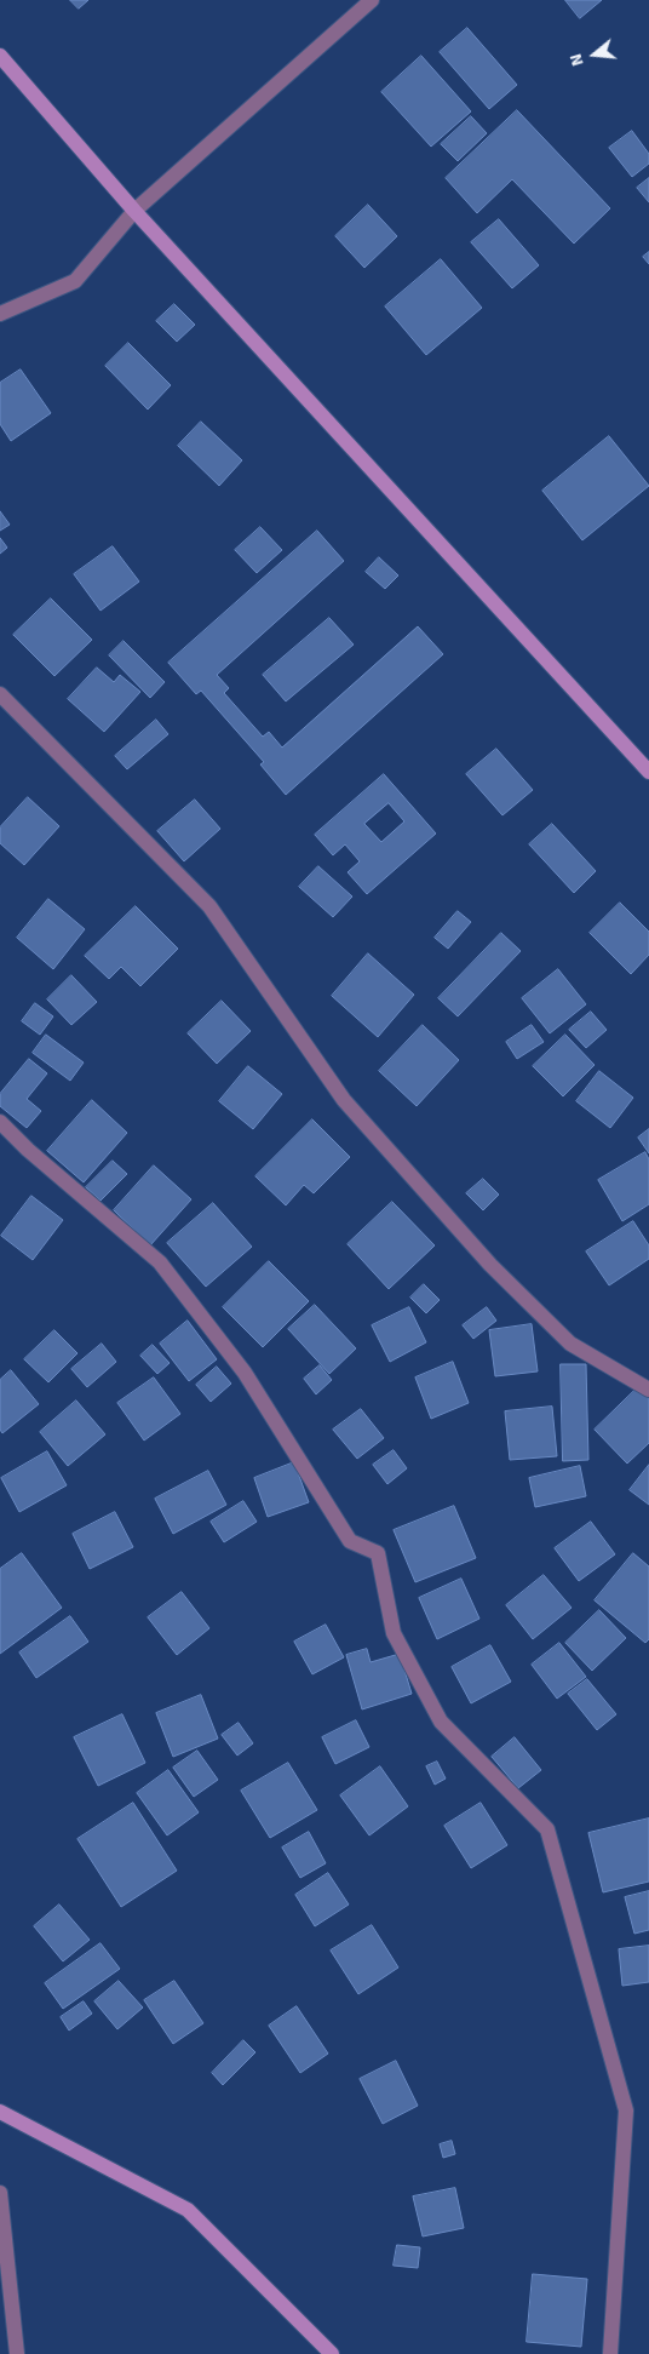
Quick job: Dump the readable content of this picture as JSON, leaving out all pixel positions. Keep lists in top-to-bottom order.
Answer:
{
  "north": "left"
}
